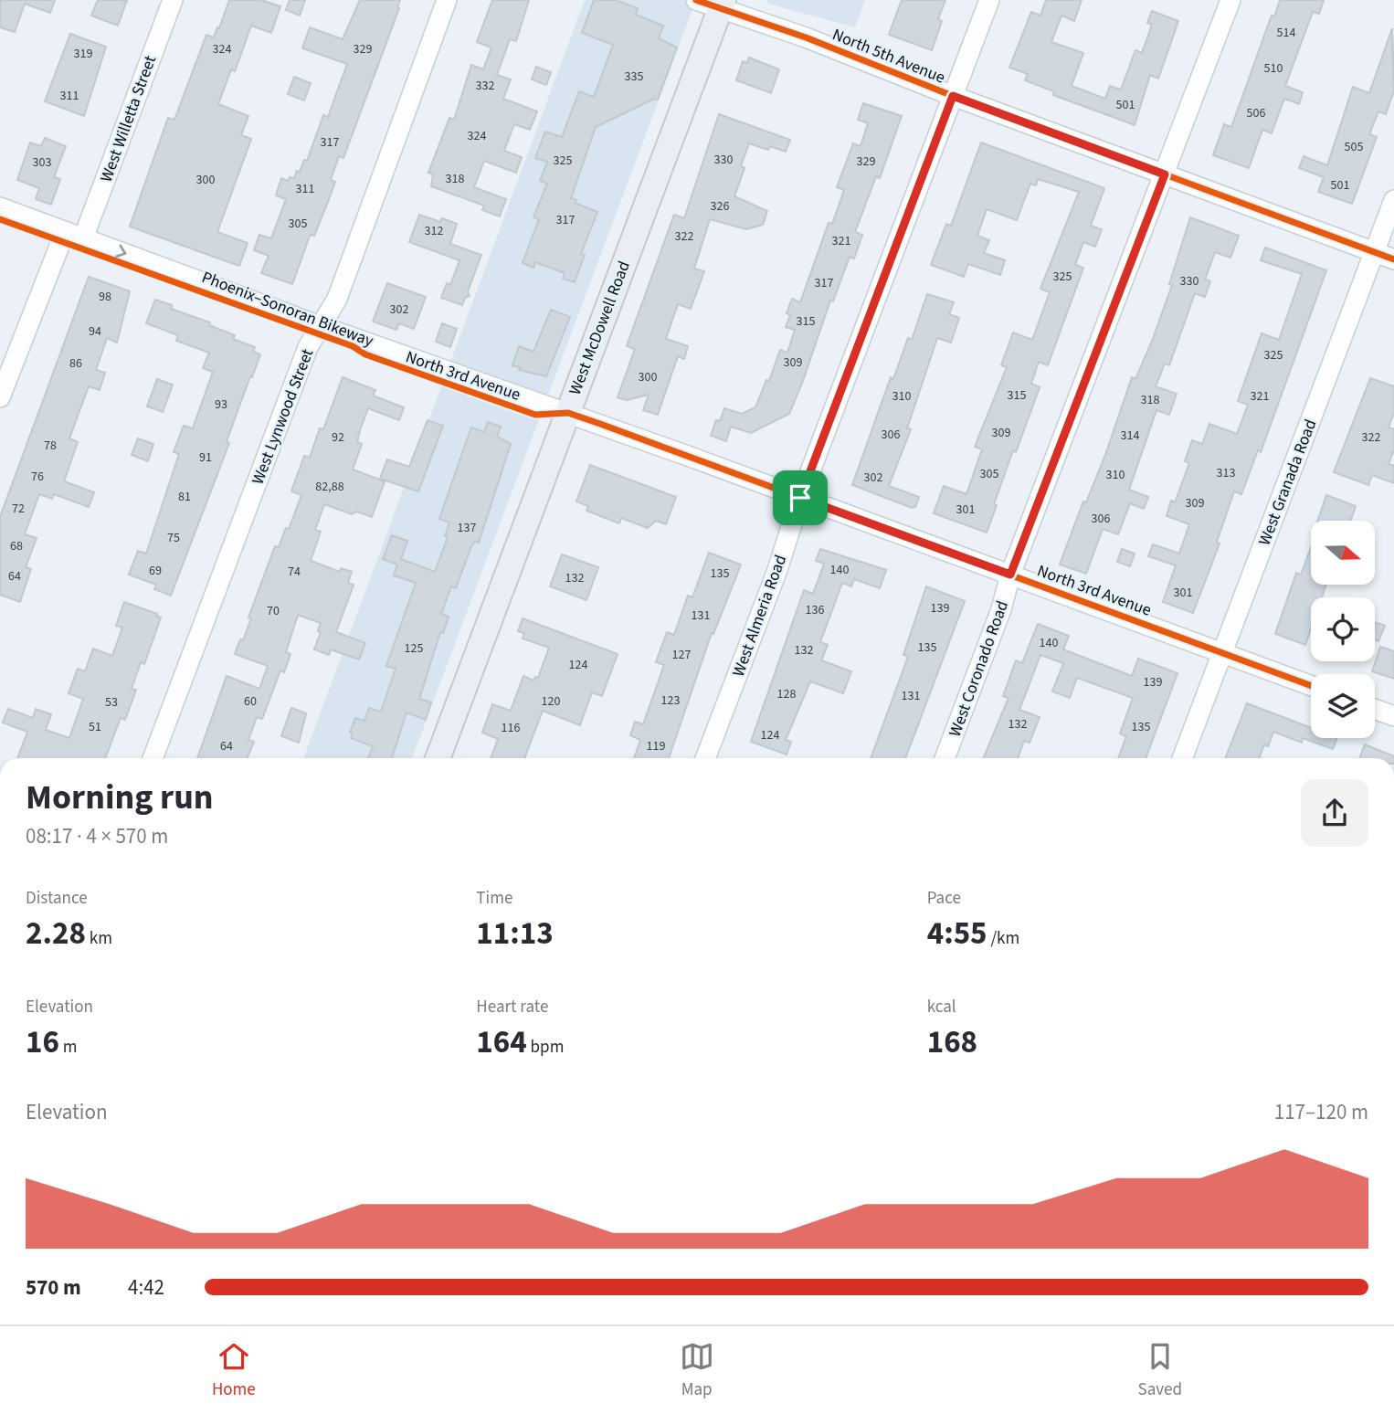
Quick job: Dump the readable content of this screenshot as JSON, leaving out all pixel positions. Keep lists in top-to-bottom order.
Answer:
{
  "streets": {
    "main road": ["West McDowell Road"],
    "street": [
      "North 5th Avenue",
      "West Willetta Street",
      "North 3rd Avenue",
      "West Lynwood Street",
      "West Granada Road",
      "West Almeria Road",
      "West Coronado Road"
    ],
    "cycle path": ["Phoenix–Sonoran Bikeway"]
  },
  "crossings": [
    ["North 5th Avenue", "West McDowell Road"],
    ["North 5th Avenue", "West Granada Road"],
    ["North 5th Avenue", "West Almeria Road"],
    ["North 5th Avenue", "West Coronado Road"],
    ["West Willetta Street", "North 3rd Avenue"],
    ["West McDowell Road", "North 3rd Avenue"],
    ["North 3rd Avenue", "West Lynwood Street"],
    ["North 3rd Avenue", "West Granada Road"],
    ["North 3rd Avenue", "West Almeria Road"],
    ["North 3rd Avenue", "West Coronado Road"]
  ],
  "house_numbers": [
    "514",
    "324",
    "329",
    "319",
    "510",
    "335",
    "332",
    "311",
    "501",
    "506",
    "324",
    "317",
    "505",
    "330",
    "325",
    "329",
    "303",
    "318",
    "300",
    "501",
    "311",
    "326",
    "317",
    "305",
    "312",
    "322",
    "321",
    "325",
    "330",
    "317",
    "98",
    "302",
    "315",
    "94",
    "325",
    "309",
    "86",
    "300",
    "315",
    "310",
    "321",
    "318",
    "93",
    "309",
    "306",
    "314",
    "92",
    "322",
    "78",
    "91",
    "313",
    "305",
    "310",
    "76",
    "302",
    "82,88",
    "81",
    "309",
    "72",
    "301",
    "306",
    "137",
    "75",
    "68",
    "140",
    "69",
    "74",
    "135",
    "64",
    "132",
    "301",
    "139",
    "136",
    "70",
    "131",
    "140",
    "135",
    "125",
    "132",
    "127",
    "124",
    "139",
    "128",
    "131",
    "123",
    "60",
    "120",
    "53",
    "132",
    "51",
    "135",
    "116",
    "124",
    "64",
    "119"
  ],
  "north": "right",
  "page": {
    "heading": ["Morning run", "08:17 · 4 × 570 m"],
    "stats": [
      ["Distance", "2.28 km"],
      ["Time", "11:13"],
      ["Pace", "4:55 /km"],
      ["Elevation", "16 m"],
      ["Heart rate", "164 bpm"],
      ["kcal", "168"]
    ],
    "chart": ["Elevation", "117–120 m"],
    "list": [
      {
        "name": "570 m",
        "note": "4:42"
      }
    ],
    "tabs": ["Home", "Map", "Saved"]
  }
}
